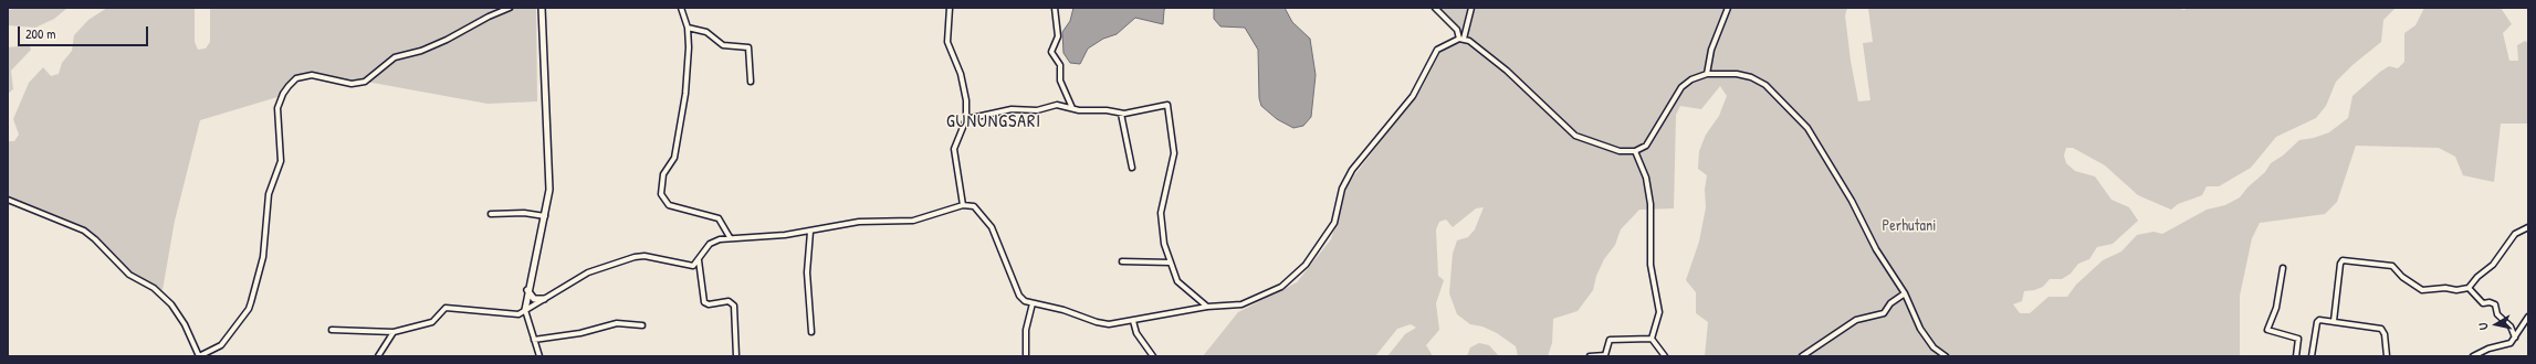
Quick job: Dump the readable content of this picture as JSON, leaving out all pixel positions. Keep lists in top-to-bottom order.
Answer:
{
  "districts": ["GUNUNGSARI"],
  "parks": ["Perhutani"],
  "scale_bar": "200 m",
  "north": "left"
}
